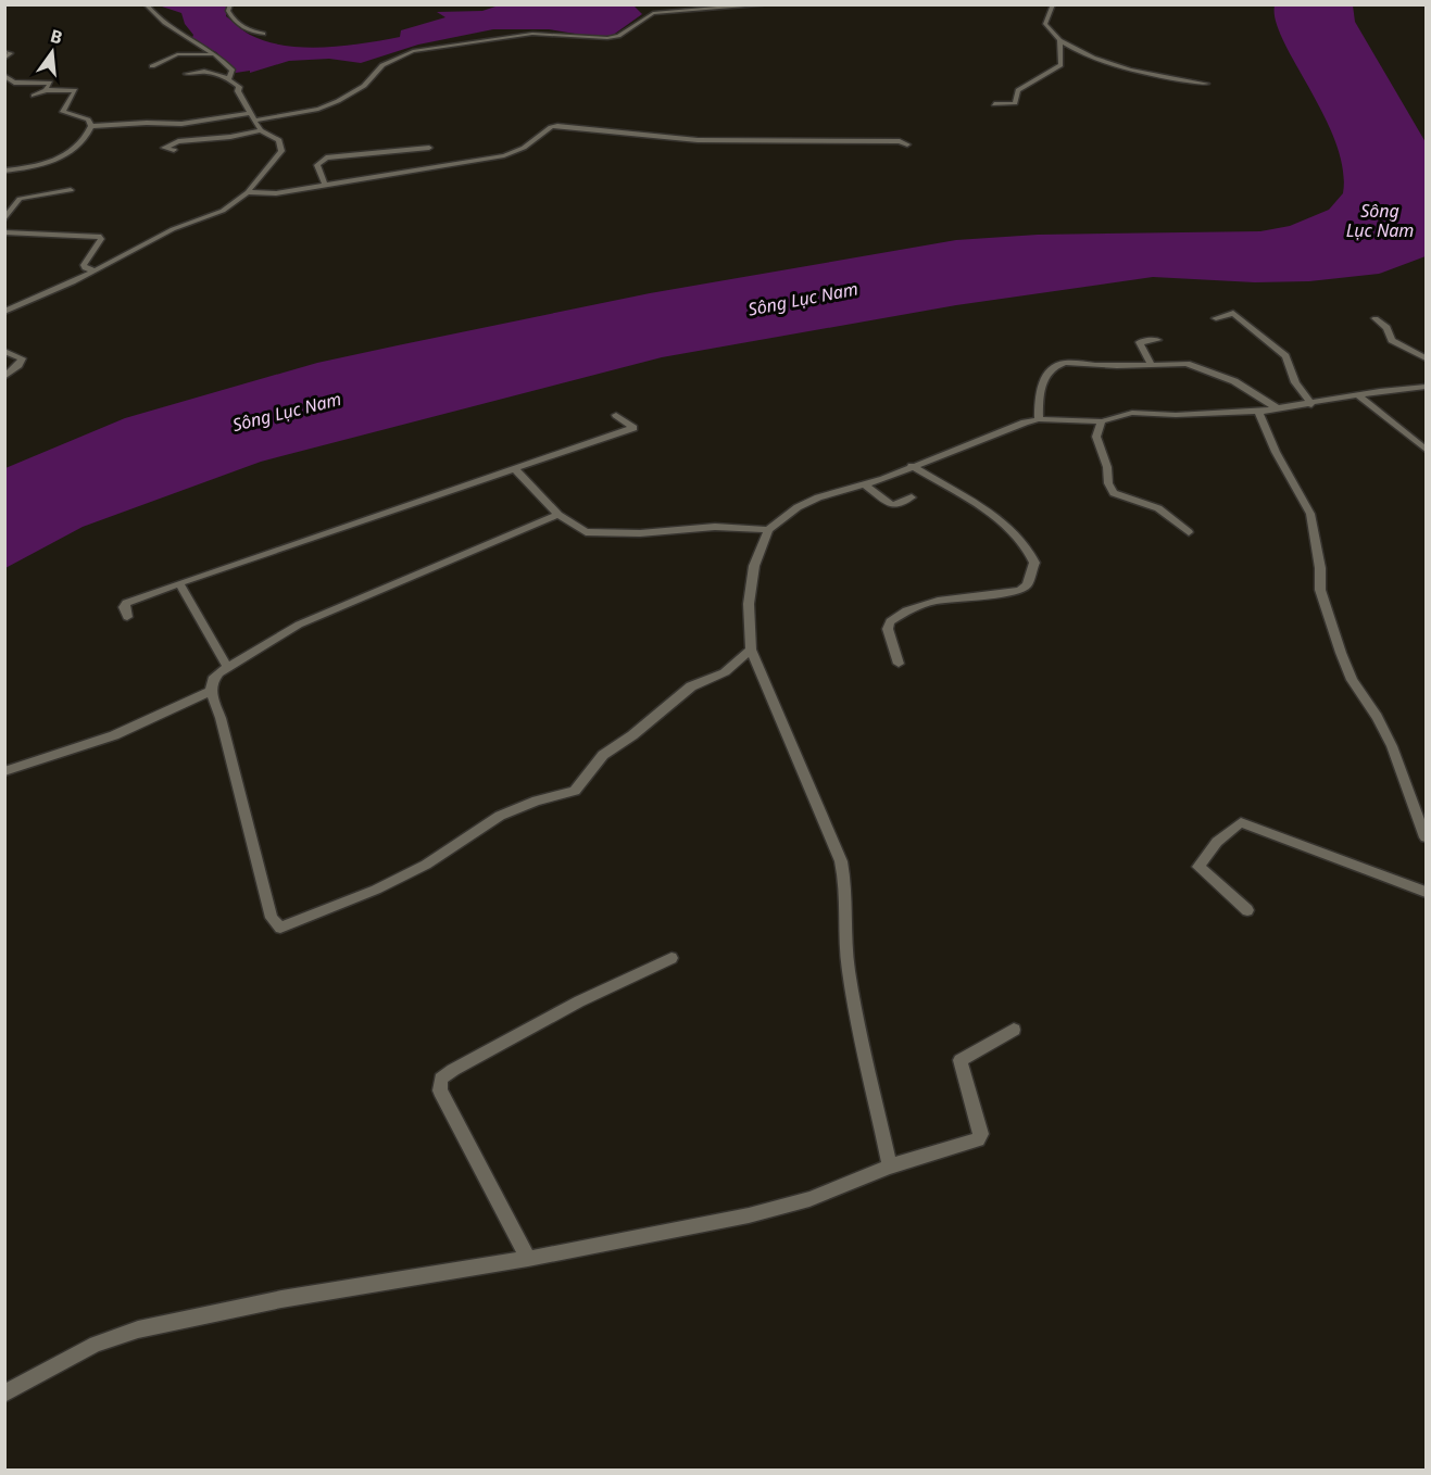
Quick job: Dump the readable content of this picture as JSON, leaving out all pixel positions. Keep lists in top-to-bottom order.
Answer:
{
  "water": ["Sông Lục Nam"],
  "north": "top"
}
